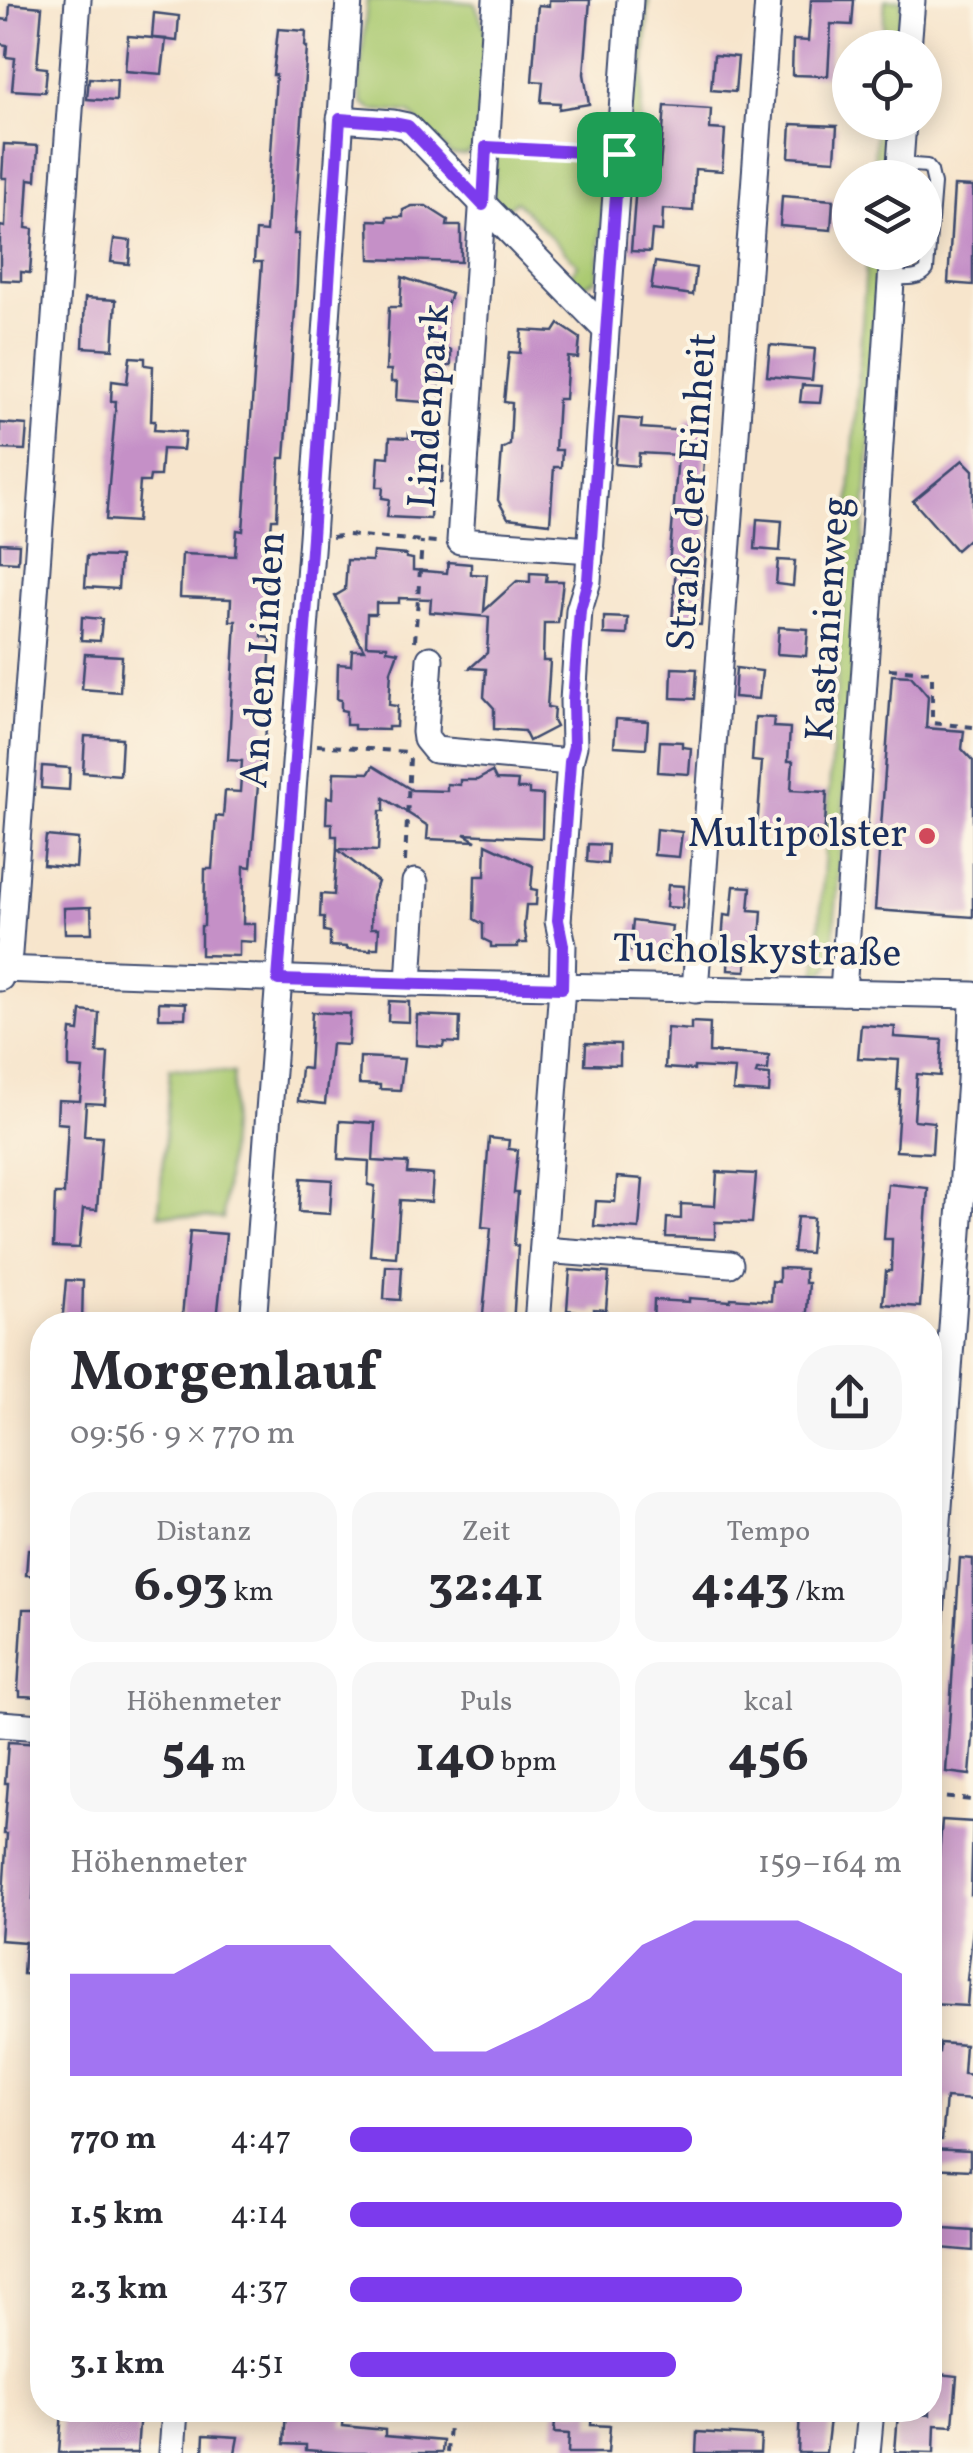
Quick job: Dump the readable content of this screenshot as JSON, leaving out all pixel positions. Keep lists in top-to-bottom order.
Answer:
{
  "streets": {
    "street": [
      "Lindenpark",
      "Straße der Einheit",
      "Kastanienweg",
      "An den Linden",
      "Tucholskystraße"
    ]
  },
  "crossings": [
    ["Straße der Einheit", "Tucholskystraße"],
    ["Kastanienweg", "Tucholskystraße"],
    ["An den Linden", "Tucholskystraße"]
  ],
  "places": ["Multipolster"],
  "page": {
    "heading": ["Morgenlauf", "09:56 · 9 × 770 m"],
    "stats": [
      ["Distanz", "6.93 km"],
      ["Zeit", "32:41"],
      ["Tempo", "4:43 /km"],
      ["Höhenmeter", "54 m"],
      ["Puls", "140 bpm"],
      ["kcal", "456"]
    ],
    "chart": ["Höhenmeter", "159–164 m"],
    "list": [
      {
        "name": "770 m",
        "note": "4:47"
      },
      {
        "name": "1.5 km",
        "note": "4:14"
      },
      {
        "name": "2.3 km",
        "note": "4:37"
      },
      {
        "name": "3.1 km",
        "note": "4:51"
      }
    ]
  }
}
